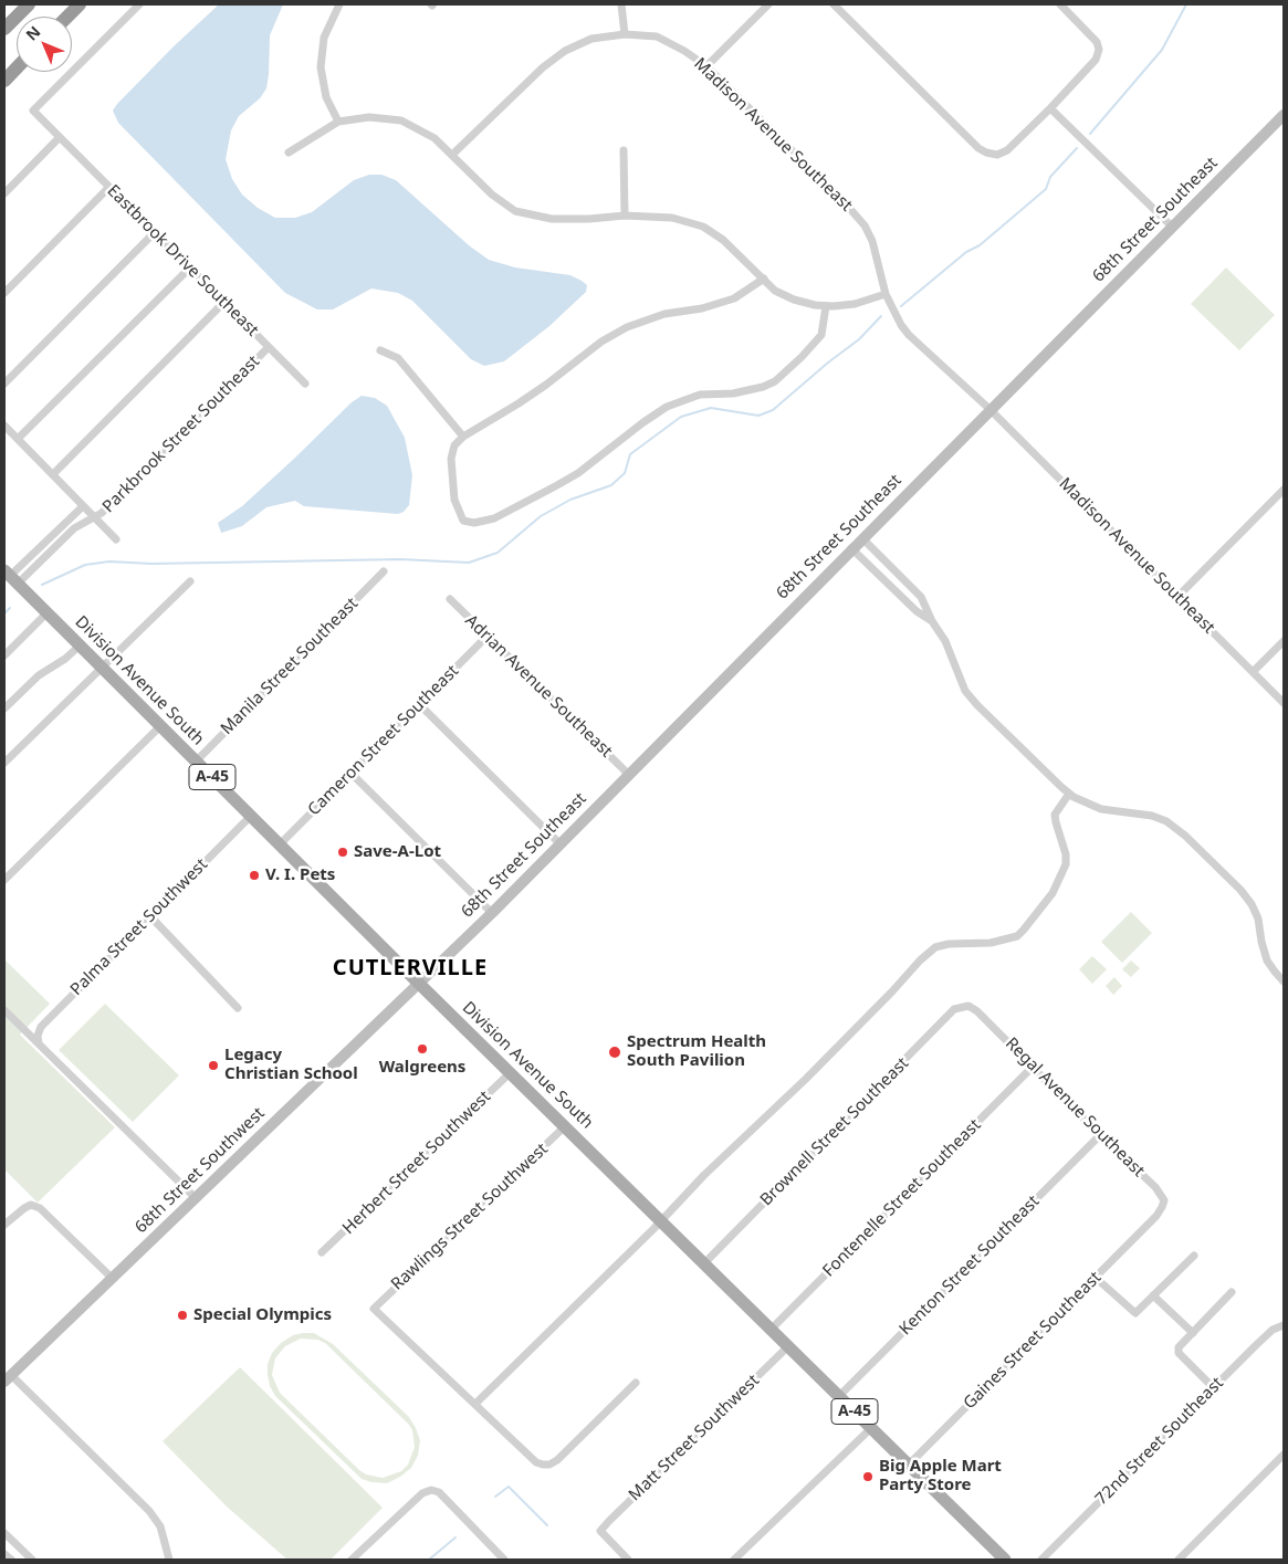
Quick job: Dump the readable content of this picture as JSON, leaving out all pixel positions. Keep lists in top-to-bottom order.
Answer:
{
  "streets": {
    "main road": [
      "68th Street Southeast",
      "Division Avenue South",
      "A-45",
      "68th Street Southwest"
    ],
    "street": [
      "Madison Avenue Southeast",
      "Eastbrook Drive Southeast",
      "Parkbrook Street Southeast",
      "Manila Street Southeast",
      "Adrian Avenue Southeast",
      "Cameron Street Southeast",
      "Palma Street Southwest",
      "Regal Avenue Southeast",
      "Brownell Street Southeast",
      "Herbert Street Southwest",
      "Fontenelle Street Southeast",
      "Rawlings Street Southwest",
      "Kenton Street Southeast",
      "Gaines Street Southeast",
      "Matt Street Southwest",
      "72nd Street Southeast"
    ]
  },
  "crossings": [
    ["Madison Avenue Southeast", "68th Street Southeast"],
    ["68th Street Southeast", "Division Avenue South"],
    ["68th Street Southeast", "Adrian Avenue Southeast"],
    ["68th Street Southeast", "68th Street Southwest"],
    ["Eastbrook Drive Southeast", "Parkbrook Street Southeast"],
    ["Parkbrook Street Southeast", "Division Avenue South"],
    ["Manila Street Southeast", "Division Avenue South"],
    ["Division Avenue South", "Cameron Street Southeast"],
    ["Division Avenue South", "Palma Street Southwest"],
    ["Division Avenue South", "Brownell Street Southeast"],
    ["Division Avenue South", "Herbert Street Southwest"],
    ["Division Avenue South", "68th Street Southwest"],
    ["Division Avenue South", "Fontenelle Street Southeast"],
    ["Division Avenue South", "Rawlings Street Southwest"],
    ["Division Avenue South", "Kenton Street Southeast"],
    ["Division Avenue South", "Gaines Street Southeast"],
    ["Division Avenue South", "Matt Street Southwest"],
    ["Adrian Avenue Southeast", "Cameron Street Southeast"],
    ["Regal Avenue Southeast", "Brownell Street Southeast"],
    ["Regal Avenue Southeast", "Fontenelle Street Southeast"],
    ["Regal Avenue Southeast", "Kenton Street Southeast"],
    ["Regal Avenue Southeast", "Gaines Street Southeast"]
  ],
  "districts": ["CUTLERVILLE"],
  "places": [
    "Save-A-Lot",
    "V. I. Pets",
    "Walgreens",
    "Spectrum Health South Pavilion",
    "Legacy Christian School",
    "Special Olympics",
    "Big Apple Mart Party Store"
  ],
  "north": "top left"
}
